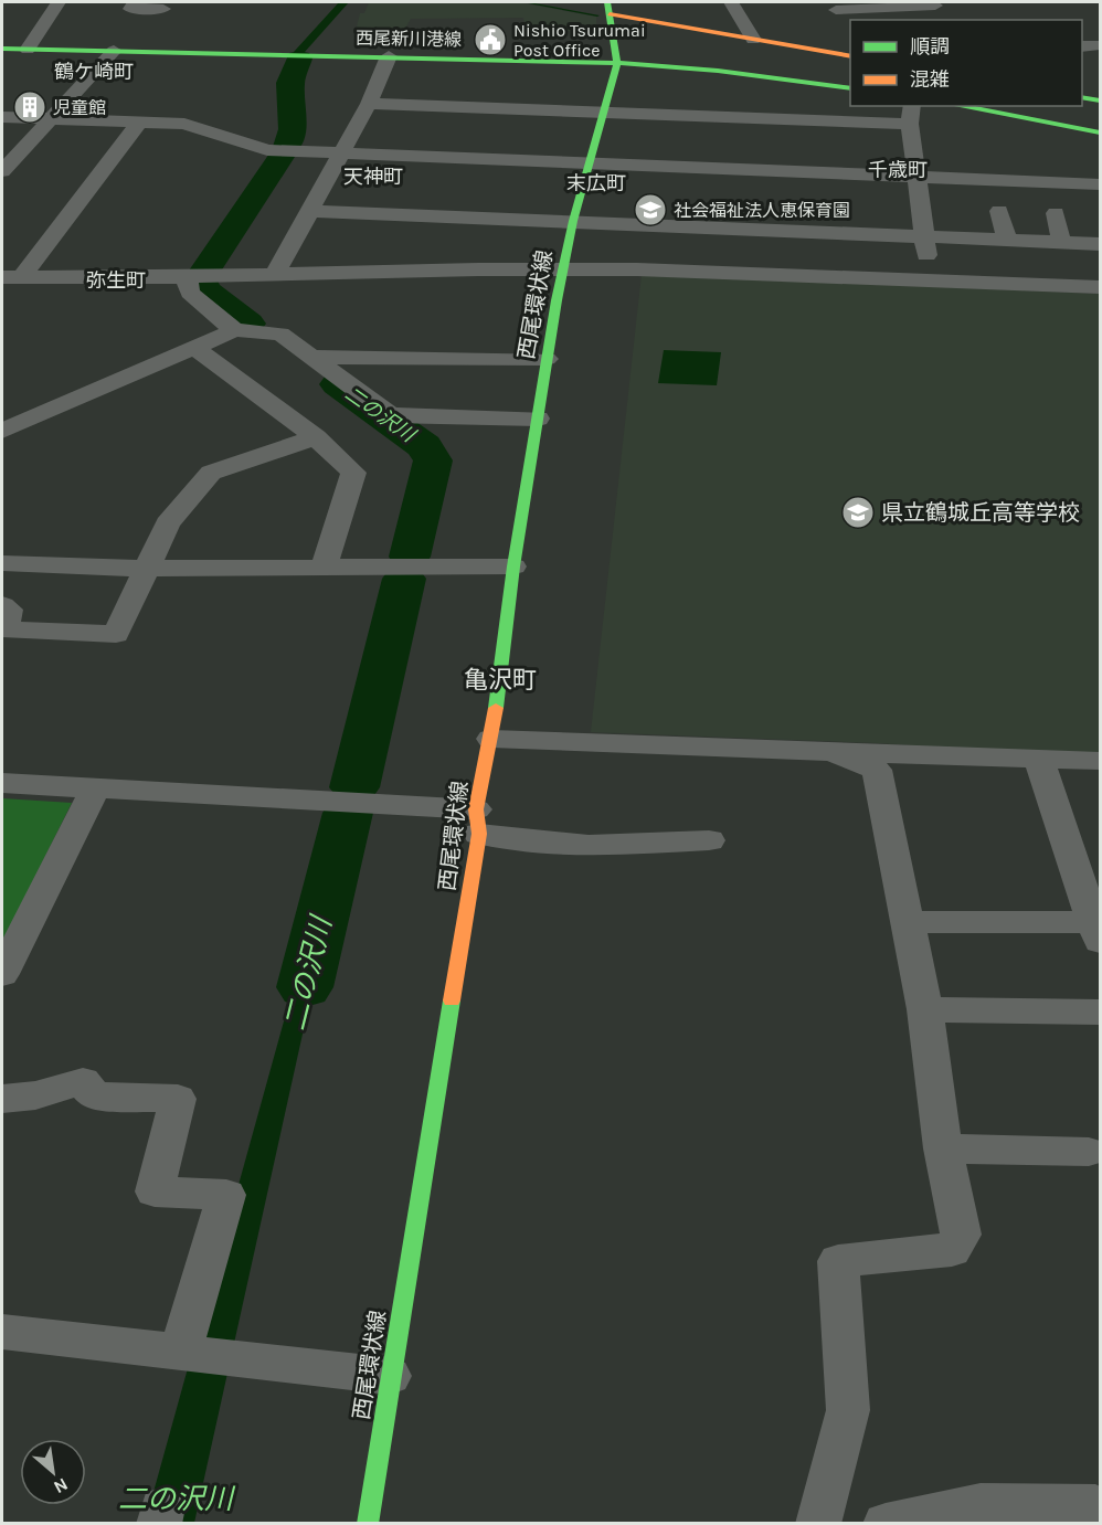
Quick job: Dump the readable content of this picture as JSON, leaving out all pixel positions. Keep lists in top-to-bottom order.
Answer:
{
  "streets": {
    "main road": ["西尾新川港線", "西尾環状線"]
  },
  "crossings": [
    ["西尾新川港線", "西尾環状線"]
  ],
  "districts": [
    "鶴ケ崎町",
    "千歳町",
    "天神町",
    "末広町",
    "弥生町",
    "亀沢町"
  ],
  "water": ["二の沢川"],
  "places": {
    "public building": ["Nishio Tsurumai Post Office"],
    "building": ["児童館"],
    "school or university": ["社会福祉法人恵保育園", "県立鶴城丘高等学校"]
  },
  "legend": ["順調", "混雑"],
  "north": "bottom right"
}
